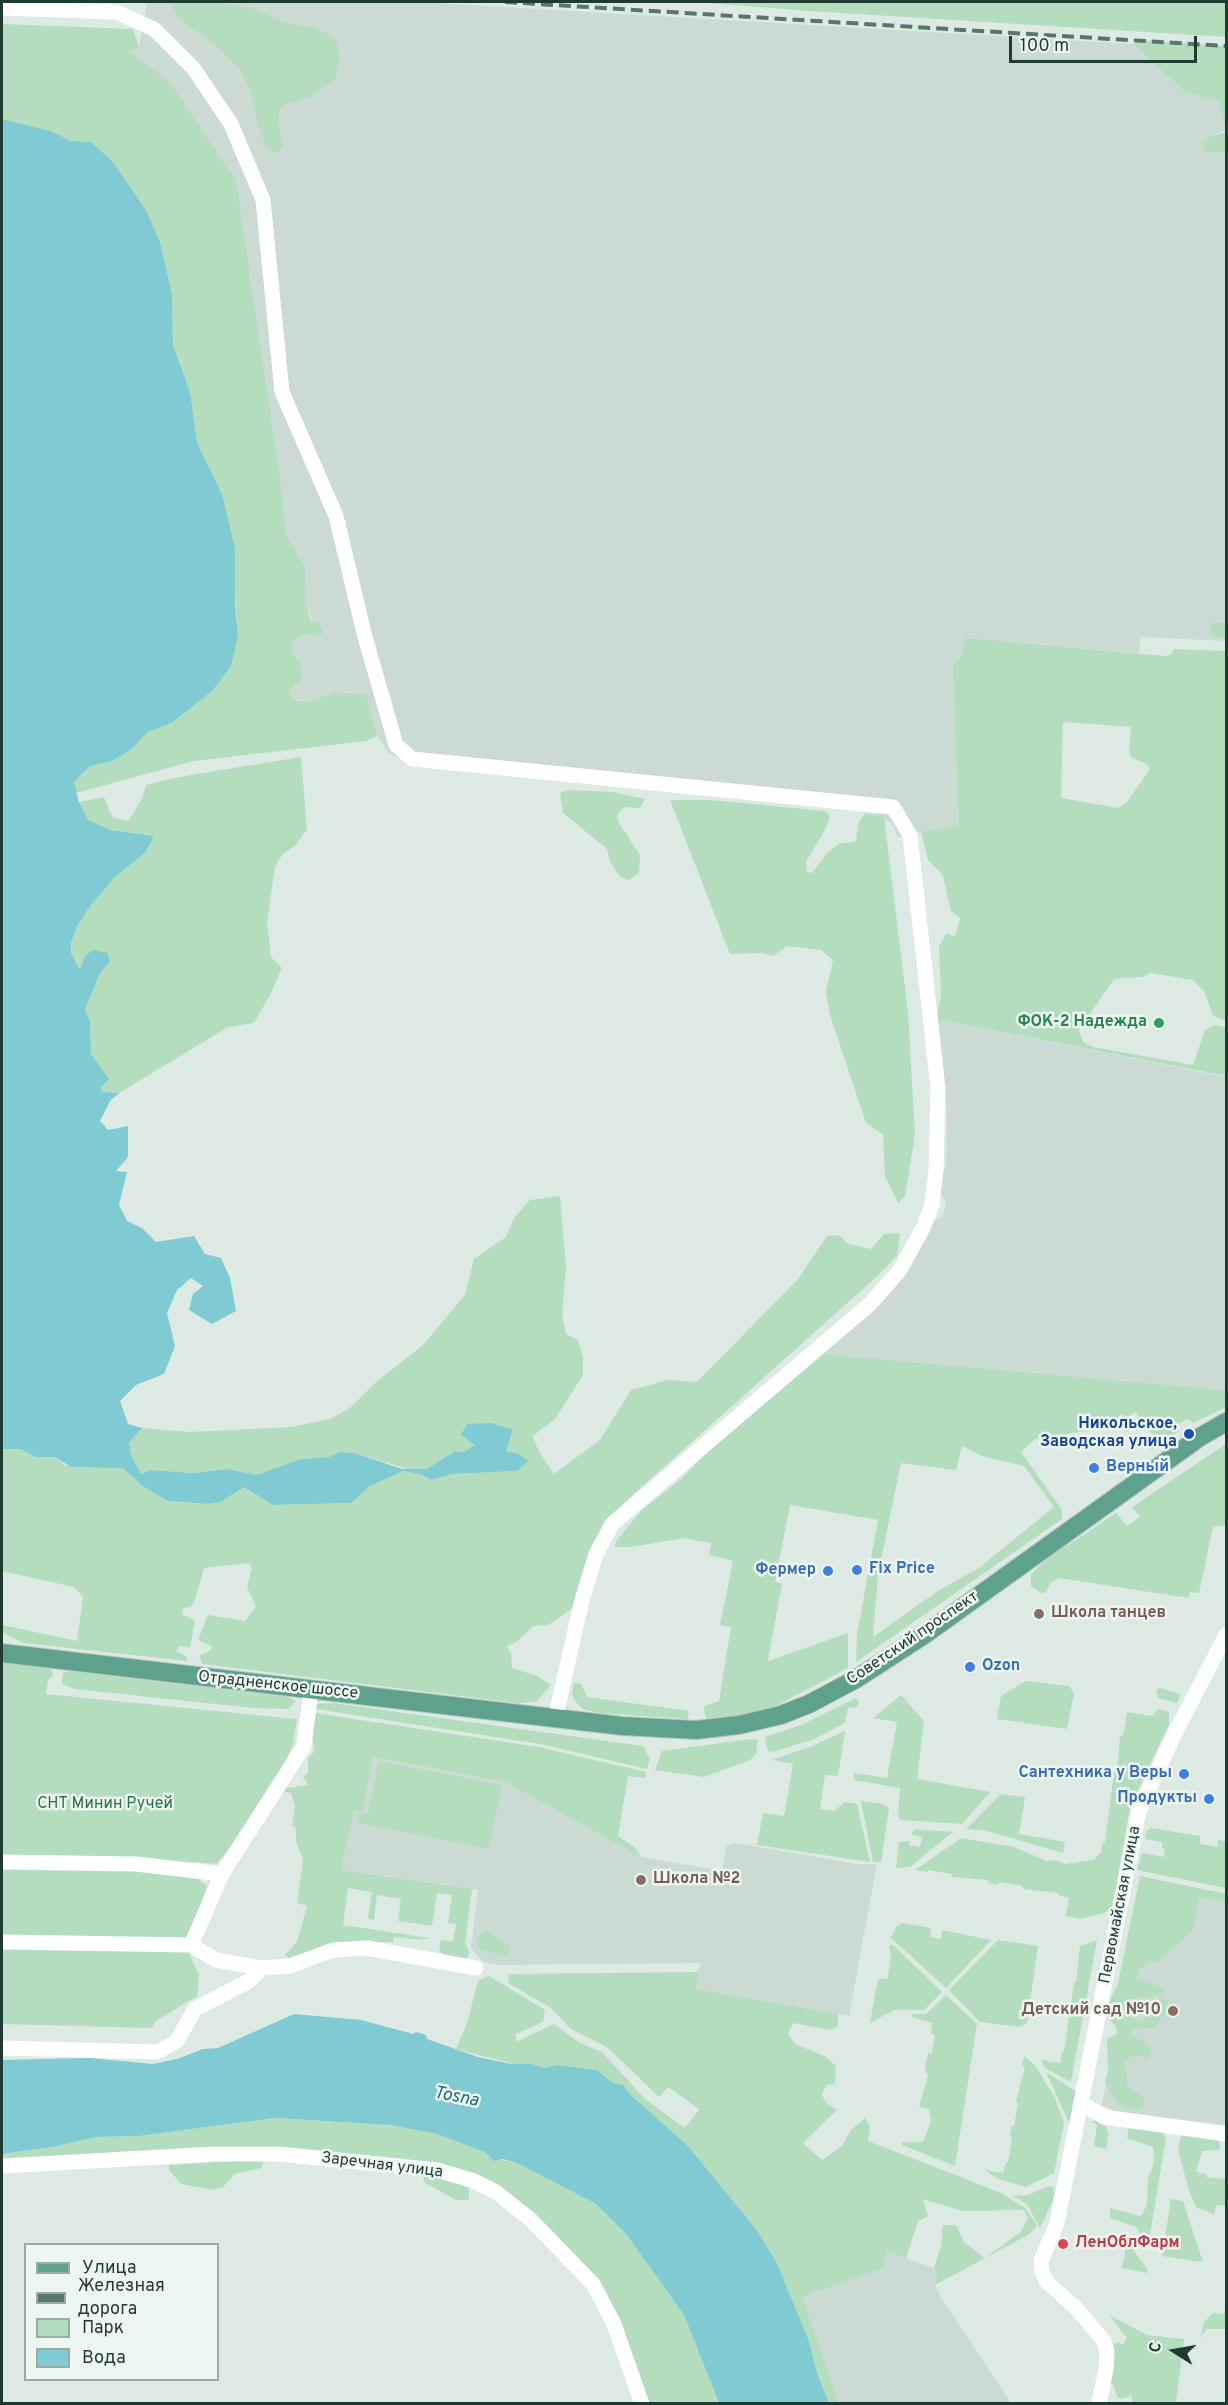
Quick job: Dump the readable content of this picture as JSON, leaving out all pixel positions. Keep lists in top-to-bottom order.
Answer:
{
  "streets": {
    "main road": ["Советский проспект", "Отрадненское шоссе"],
    "street": ["Первомайская улица", "Заречная улица"]
  },
  "crossings": [
    ["Советский проспект", "Отрадненское шоссе"]
  ],
  "water": ["Tosna"],
  "parks": ["СНТ Минин Ручей"],
  "places": [
    "ФОК-2 Надежда",
    "Никольское, Заводская улица",
    "Верный",
    "Fix Price",
    "Фермер",
    "Школа танцев",
    "Ozon",
    "Сантехника у Веры",
    "Продукты",
    "Школа №2",
    "Детский сад №10",
    "ЛенОблФарм"
  ],
  "legend": [
    "Улица",
    "Железная дорога",
    "Парк",
    "Вода"
  ],
  "scale_bar": "100 m",
  "north": "left"
}
